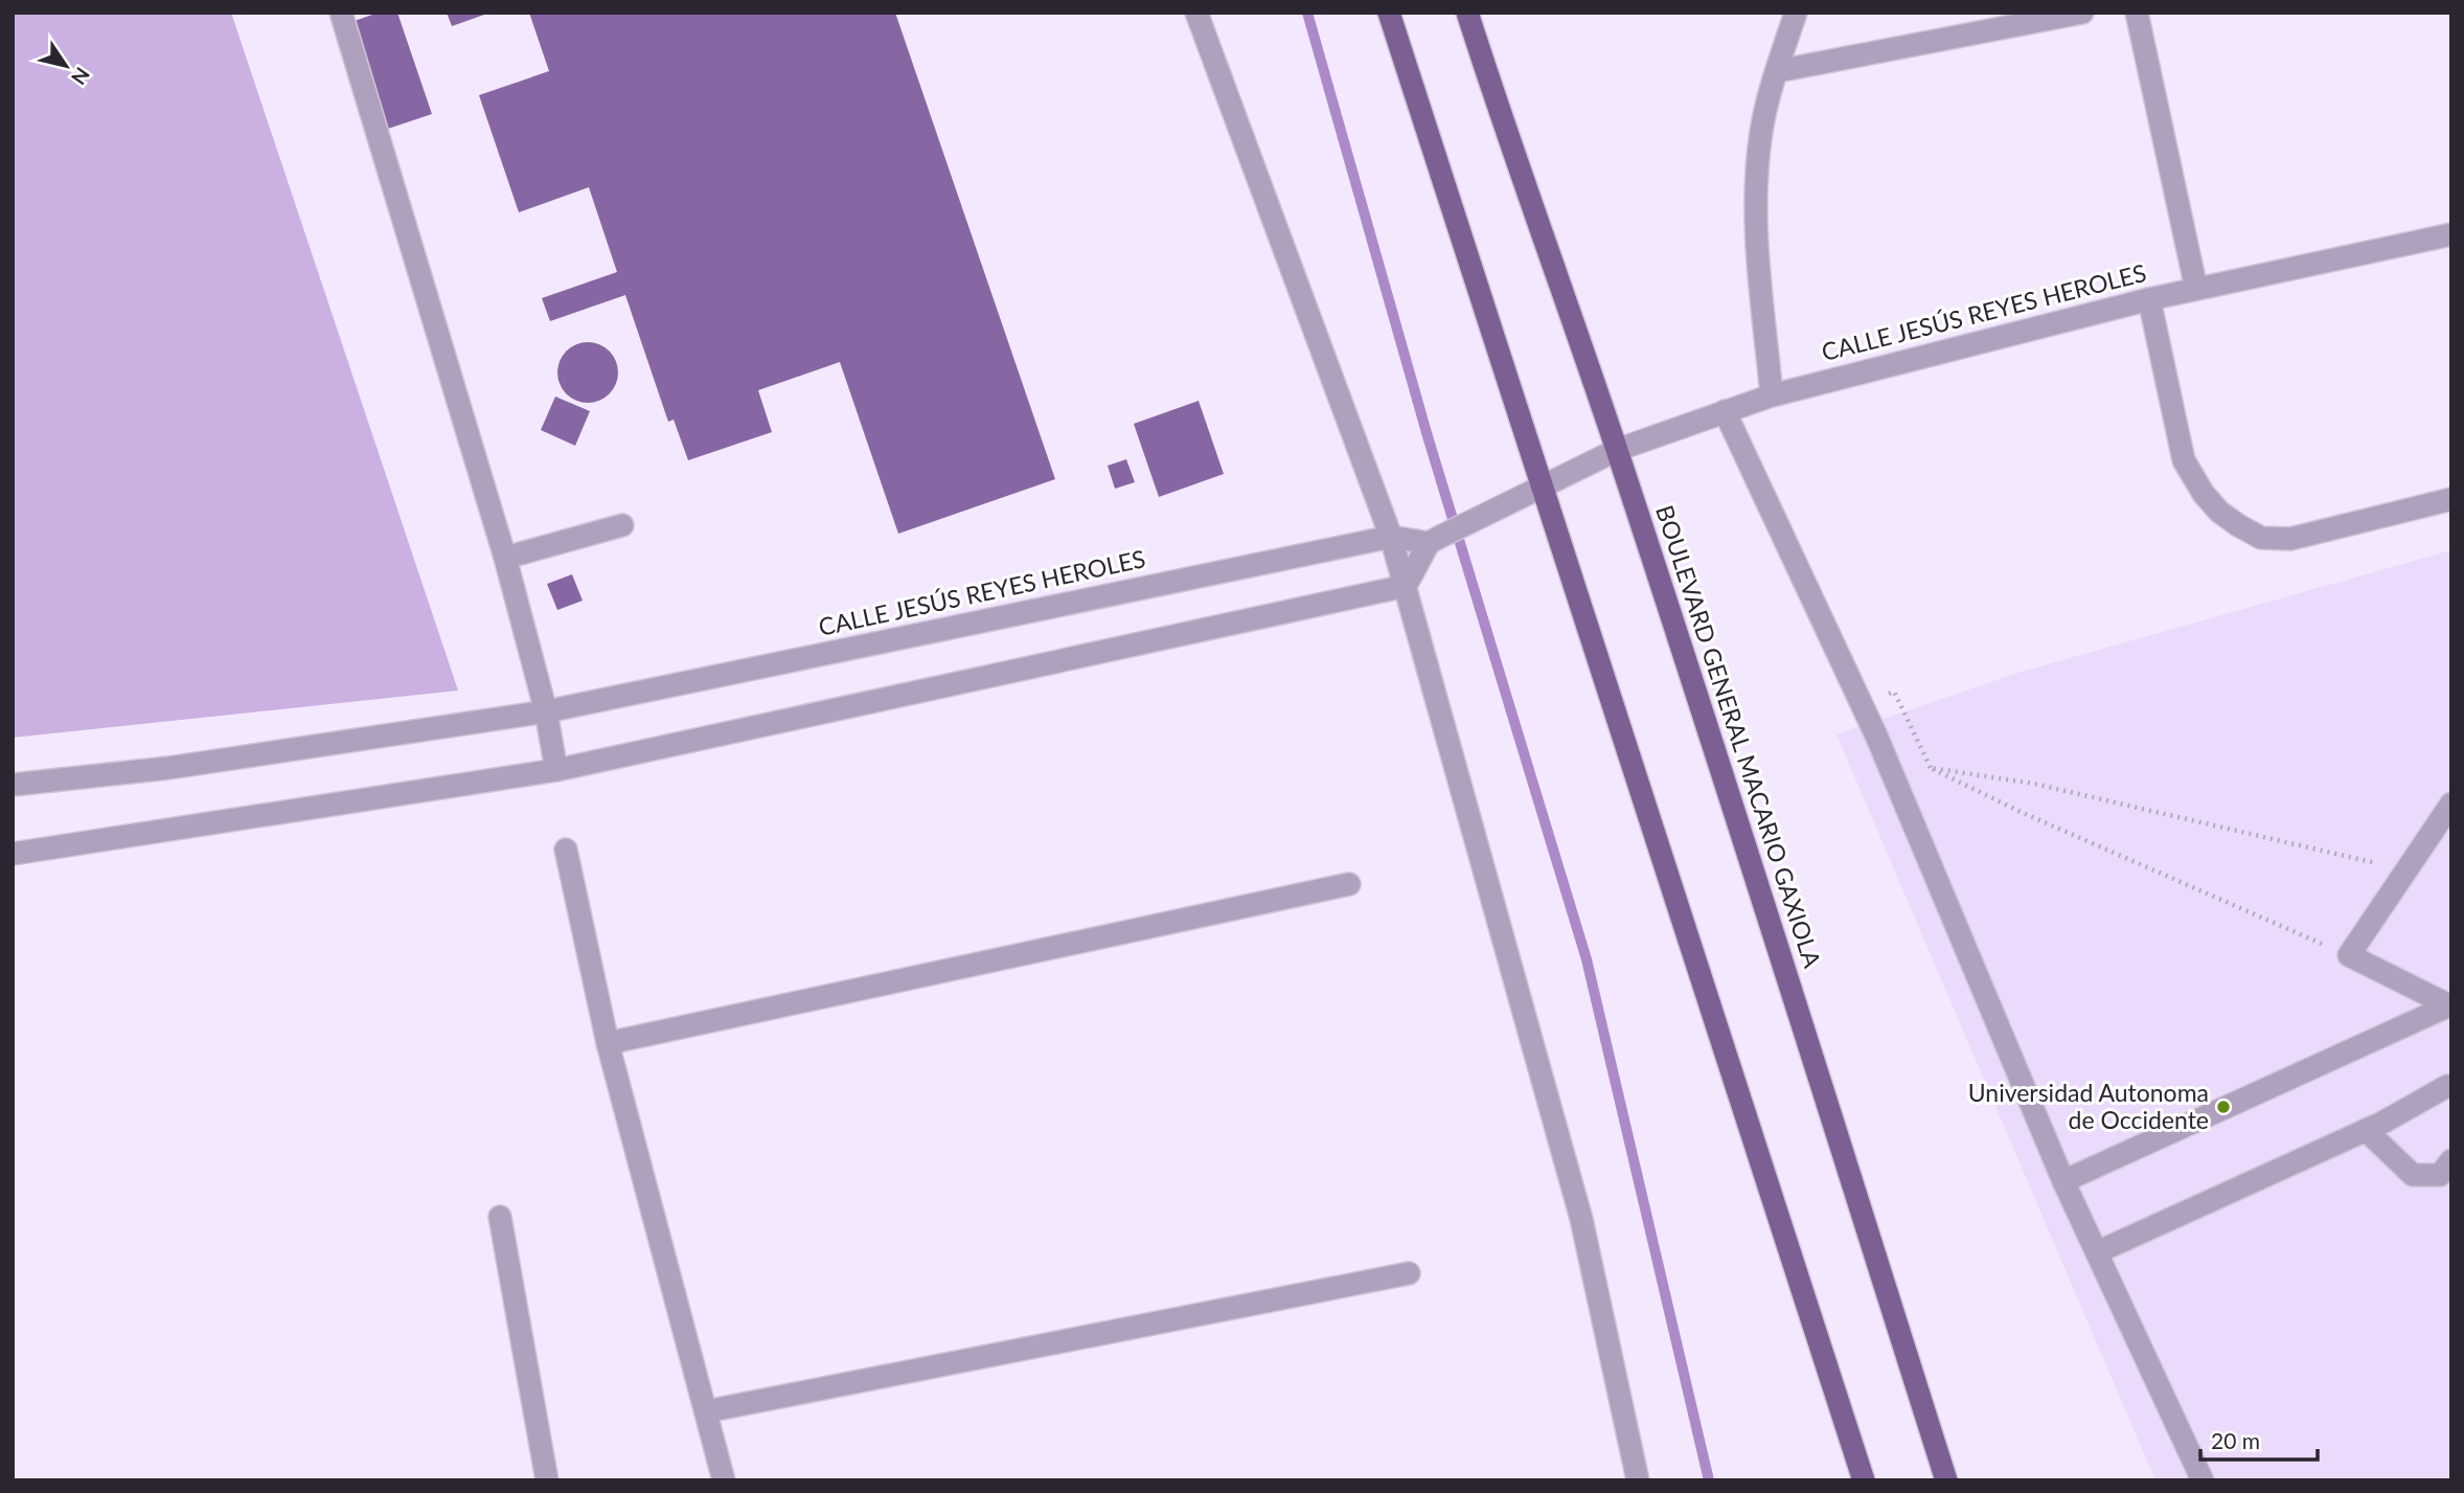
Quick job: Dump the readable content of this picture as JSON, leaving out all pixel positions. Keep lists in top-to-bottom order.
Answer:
{
  "streets": {
    "main road": ["BOULEVARD GENERAL MACARIO GAXIOLA"],
    "street": ["CALLE JESÚS REYES HEROLES"]
  },
  "crossings": [
    ["CALLE JESÚS REYES HEROLES", "BOULEVARD GENERAL MACARIO GAXIOLA"]
  ],
  "places": ["Universidad Autonoma de Occidente"],
  "scale_bar": "20 m",
  "north": "bottom right"
}
